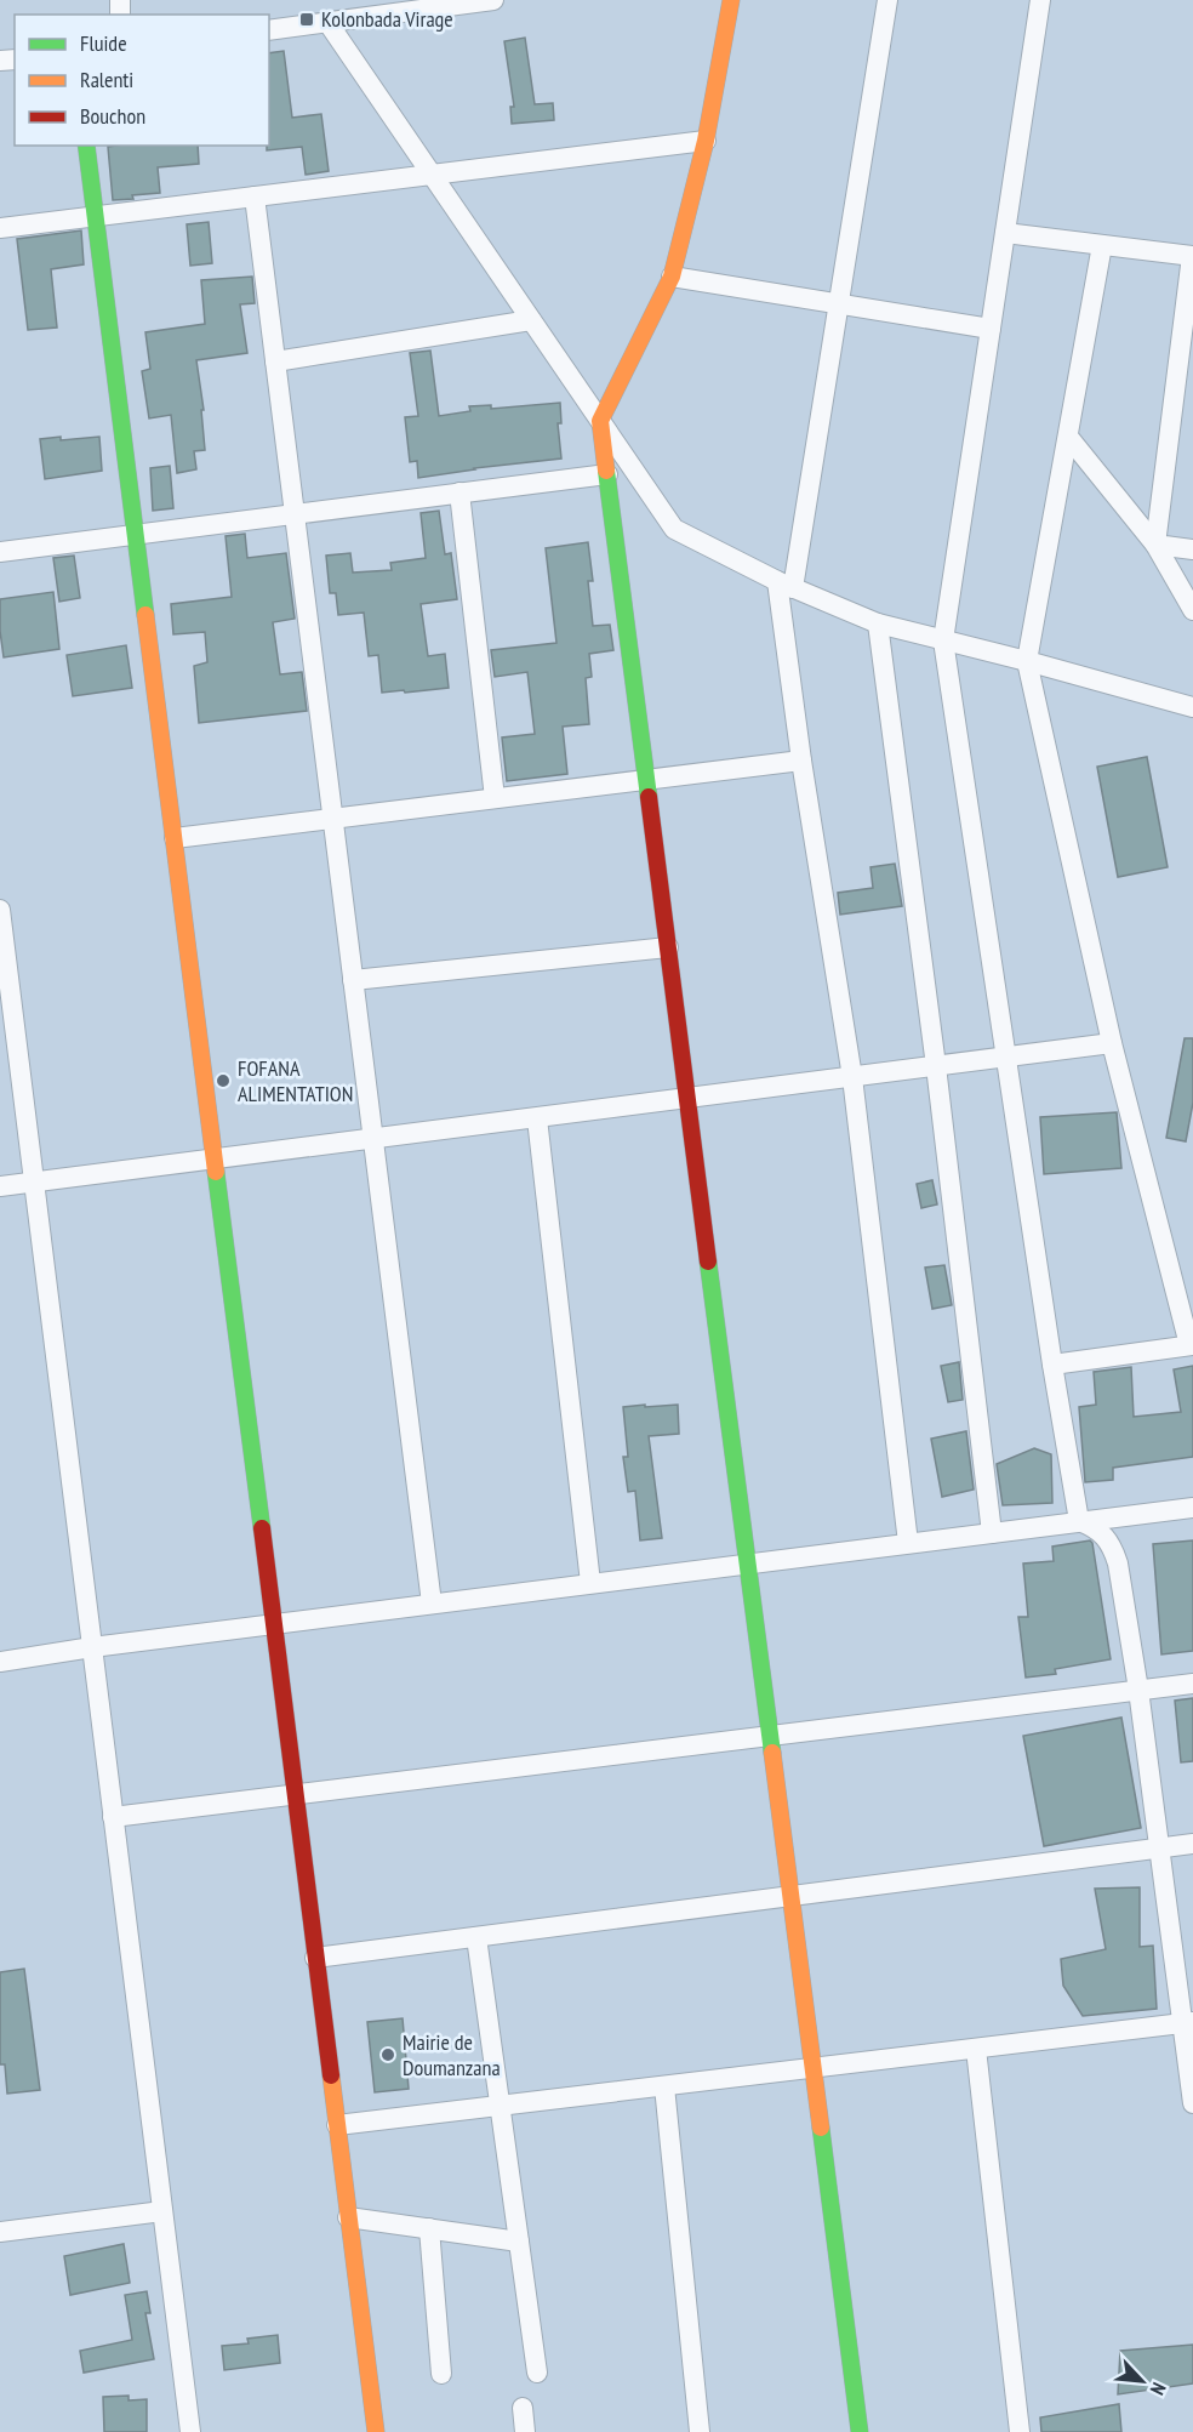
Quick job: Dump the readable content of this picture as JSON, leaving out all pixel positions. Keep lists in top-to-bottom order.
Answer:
{
  "places": {
    "transit": ["Kolonbada Virage"],
    "other": ["FOFANA ALIMENTATION", "Mairie de Doumanzana"]
  },
  "legend": ["Fluide", "Ralenti", "Bouchon"],
  "north": "bottom right"
}
